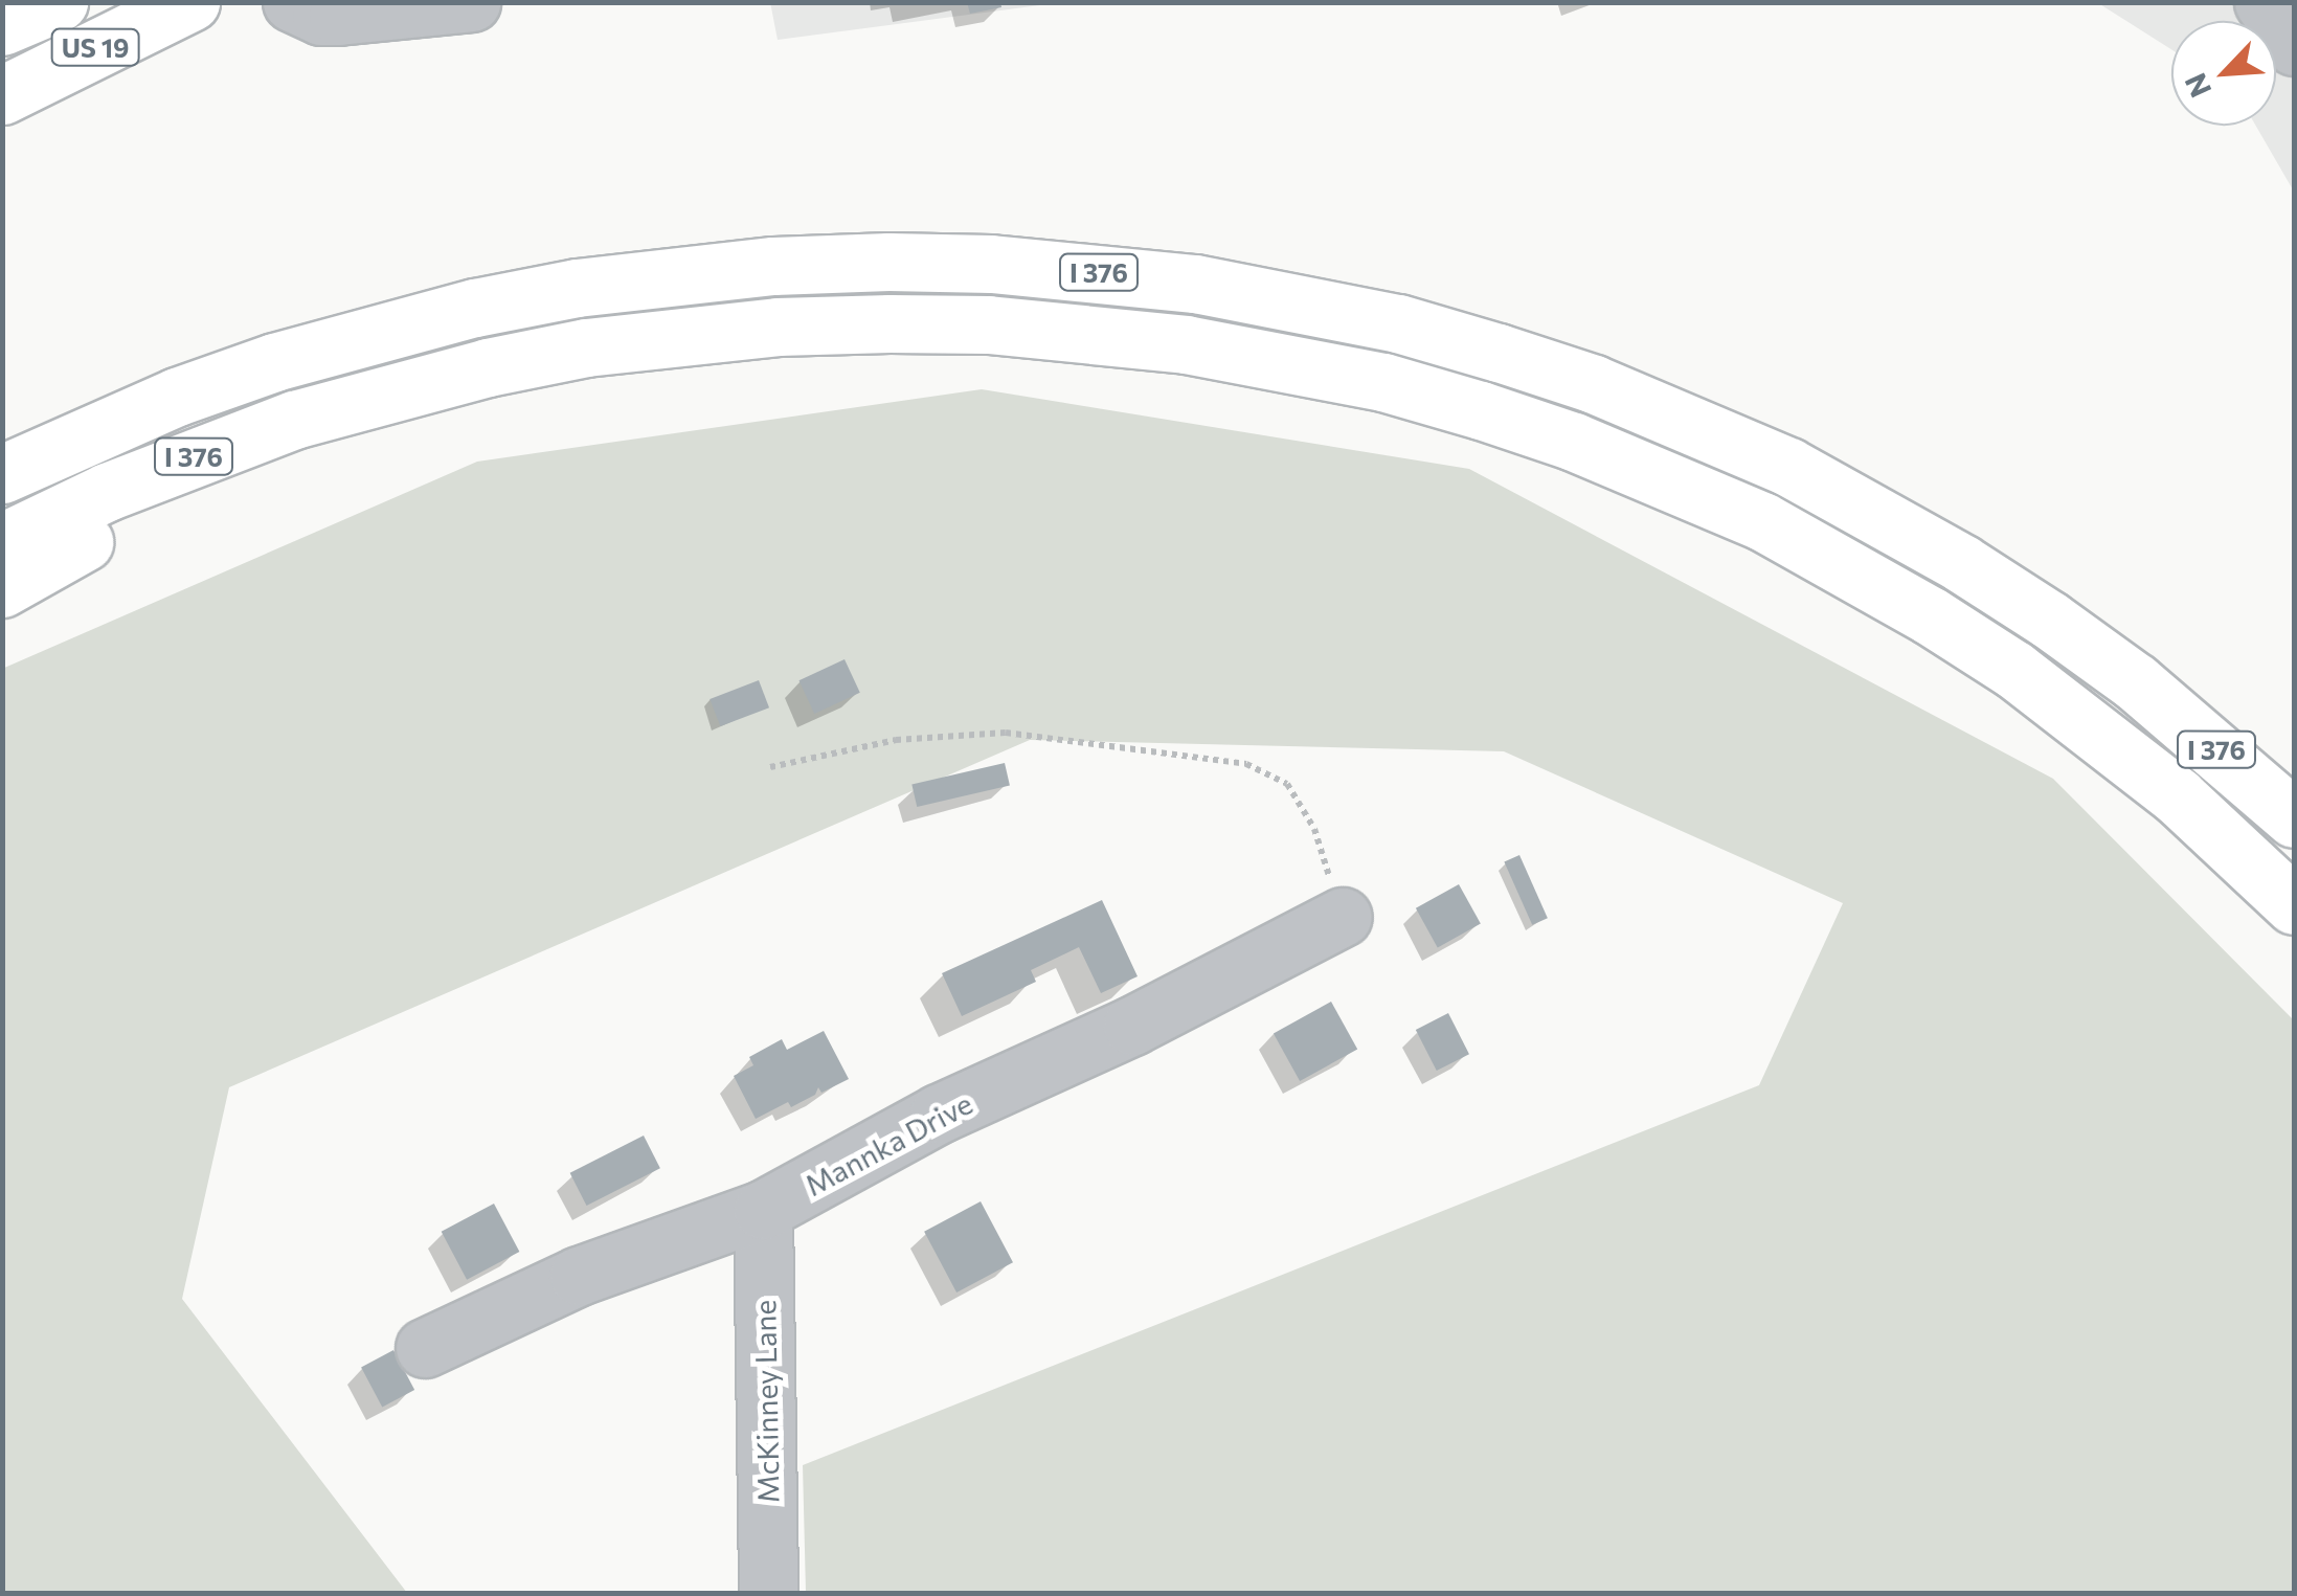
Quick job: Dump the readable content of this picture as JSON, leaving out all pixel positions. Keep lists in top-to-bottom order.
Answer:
{
  "streets": {
    "main road": ["US 19", "I 376"],
    "street": ["Mannka Drive", "McKinney Lane"]
  },
  "crossings": [
    ["Mannka Drive", "McKinney Lane"]
  ],
  "north": "bottom left"
}
